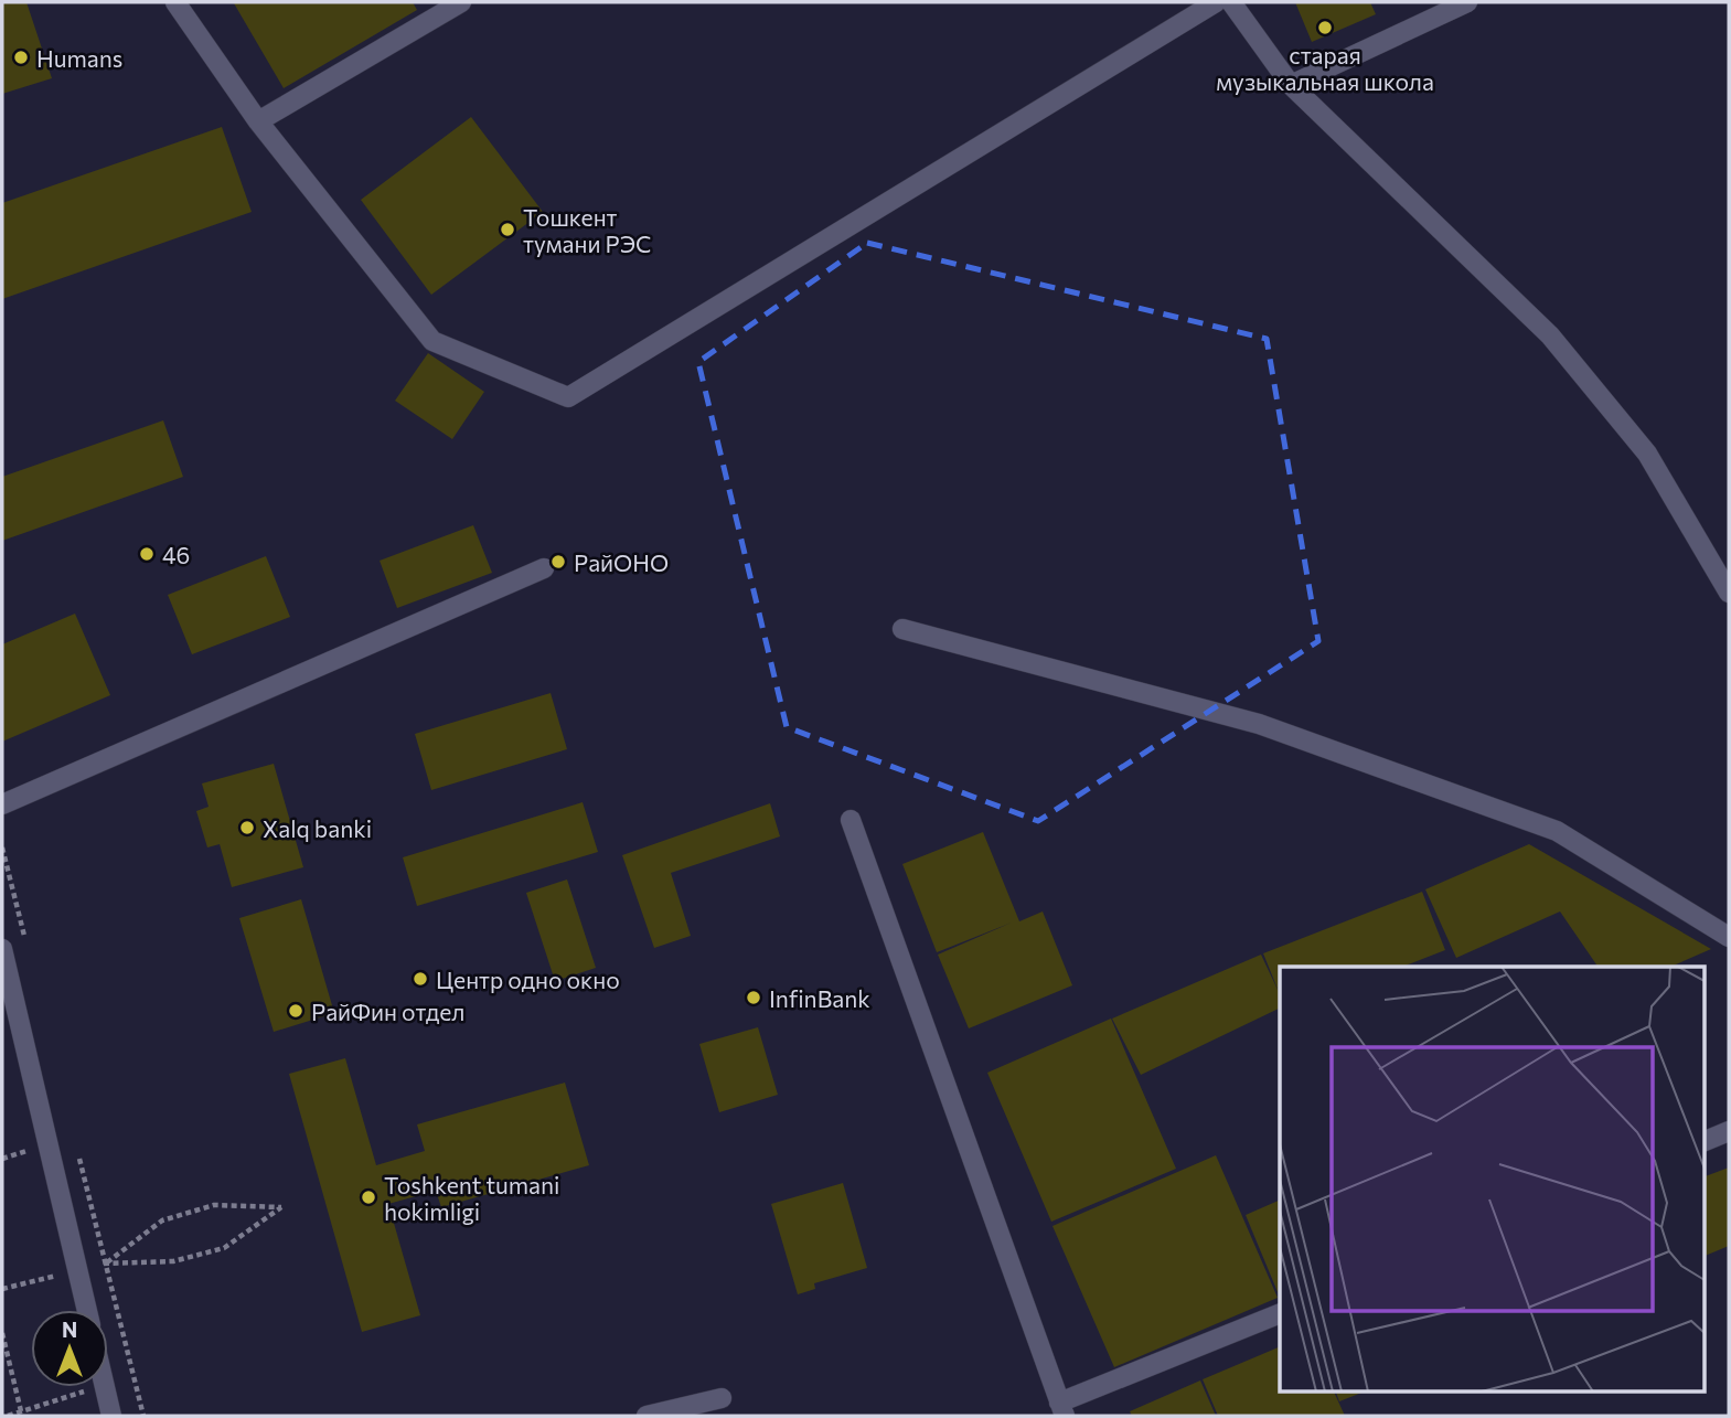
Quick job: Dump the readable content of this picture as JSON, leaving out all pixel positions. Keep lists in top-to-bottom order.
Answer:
{
  "places": [
    "старая музыкальная школа",
    "Humans",
    "Тошкент тумани РЭС",
    "46",
    "РайОНО",
    "Xalq banki",
    "Центр одно окно",
    "InfinBank",
    "РайФин отдел",
    "Toshkent tumani hokimligi"
  ],
  "north": "top"
}
